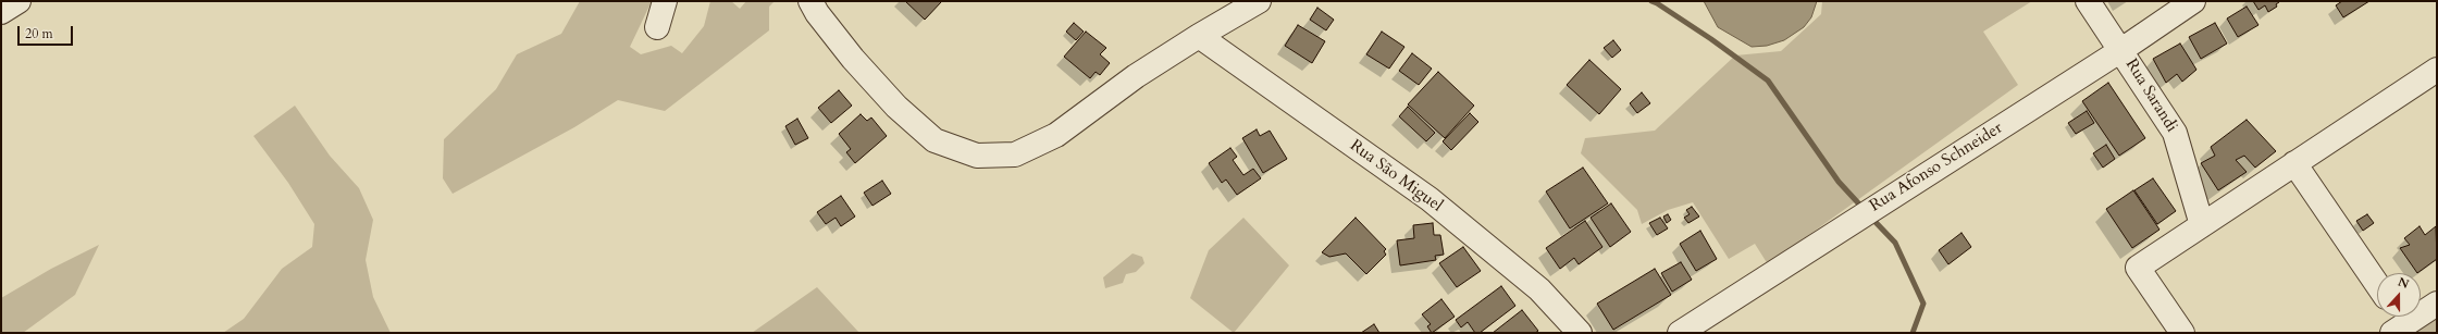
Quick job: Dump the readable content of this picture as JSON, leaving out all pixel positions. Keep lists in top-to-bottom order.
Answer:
{
  "streets": {
    "street": ["Rua Sarandi", "Rua Afonso Schneider", "Rua São Miguel"]
  },
  "crossings": [
    ["Rua Sarandi", "Rua Afonso Schneider"]
  ],
  "scale_bar": "20 m",
  "north": "top"
}
